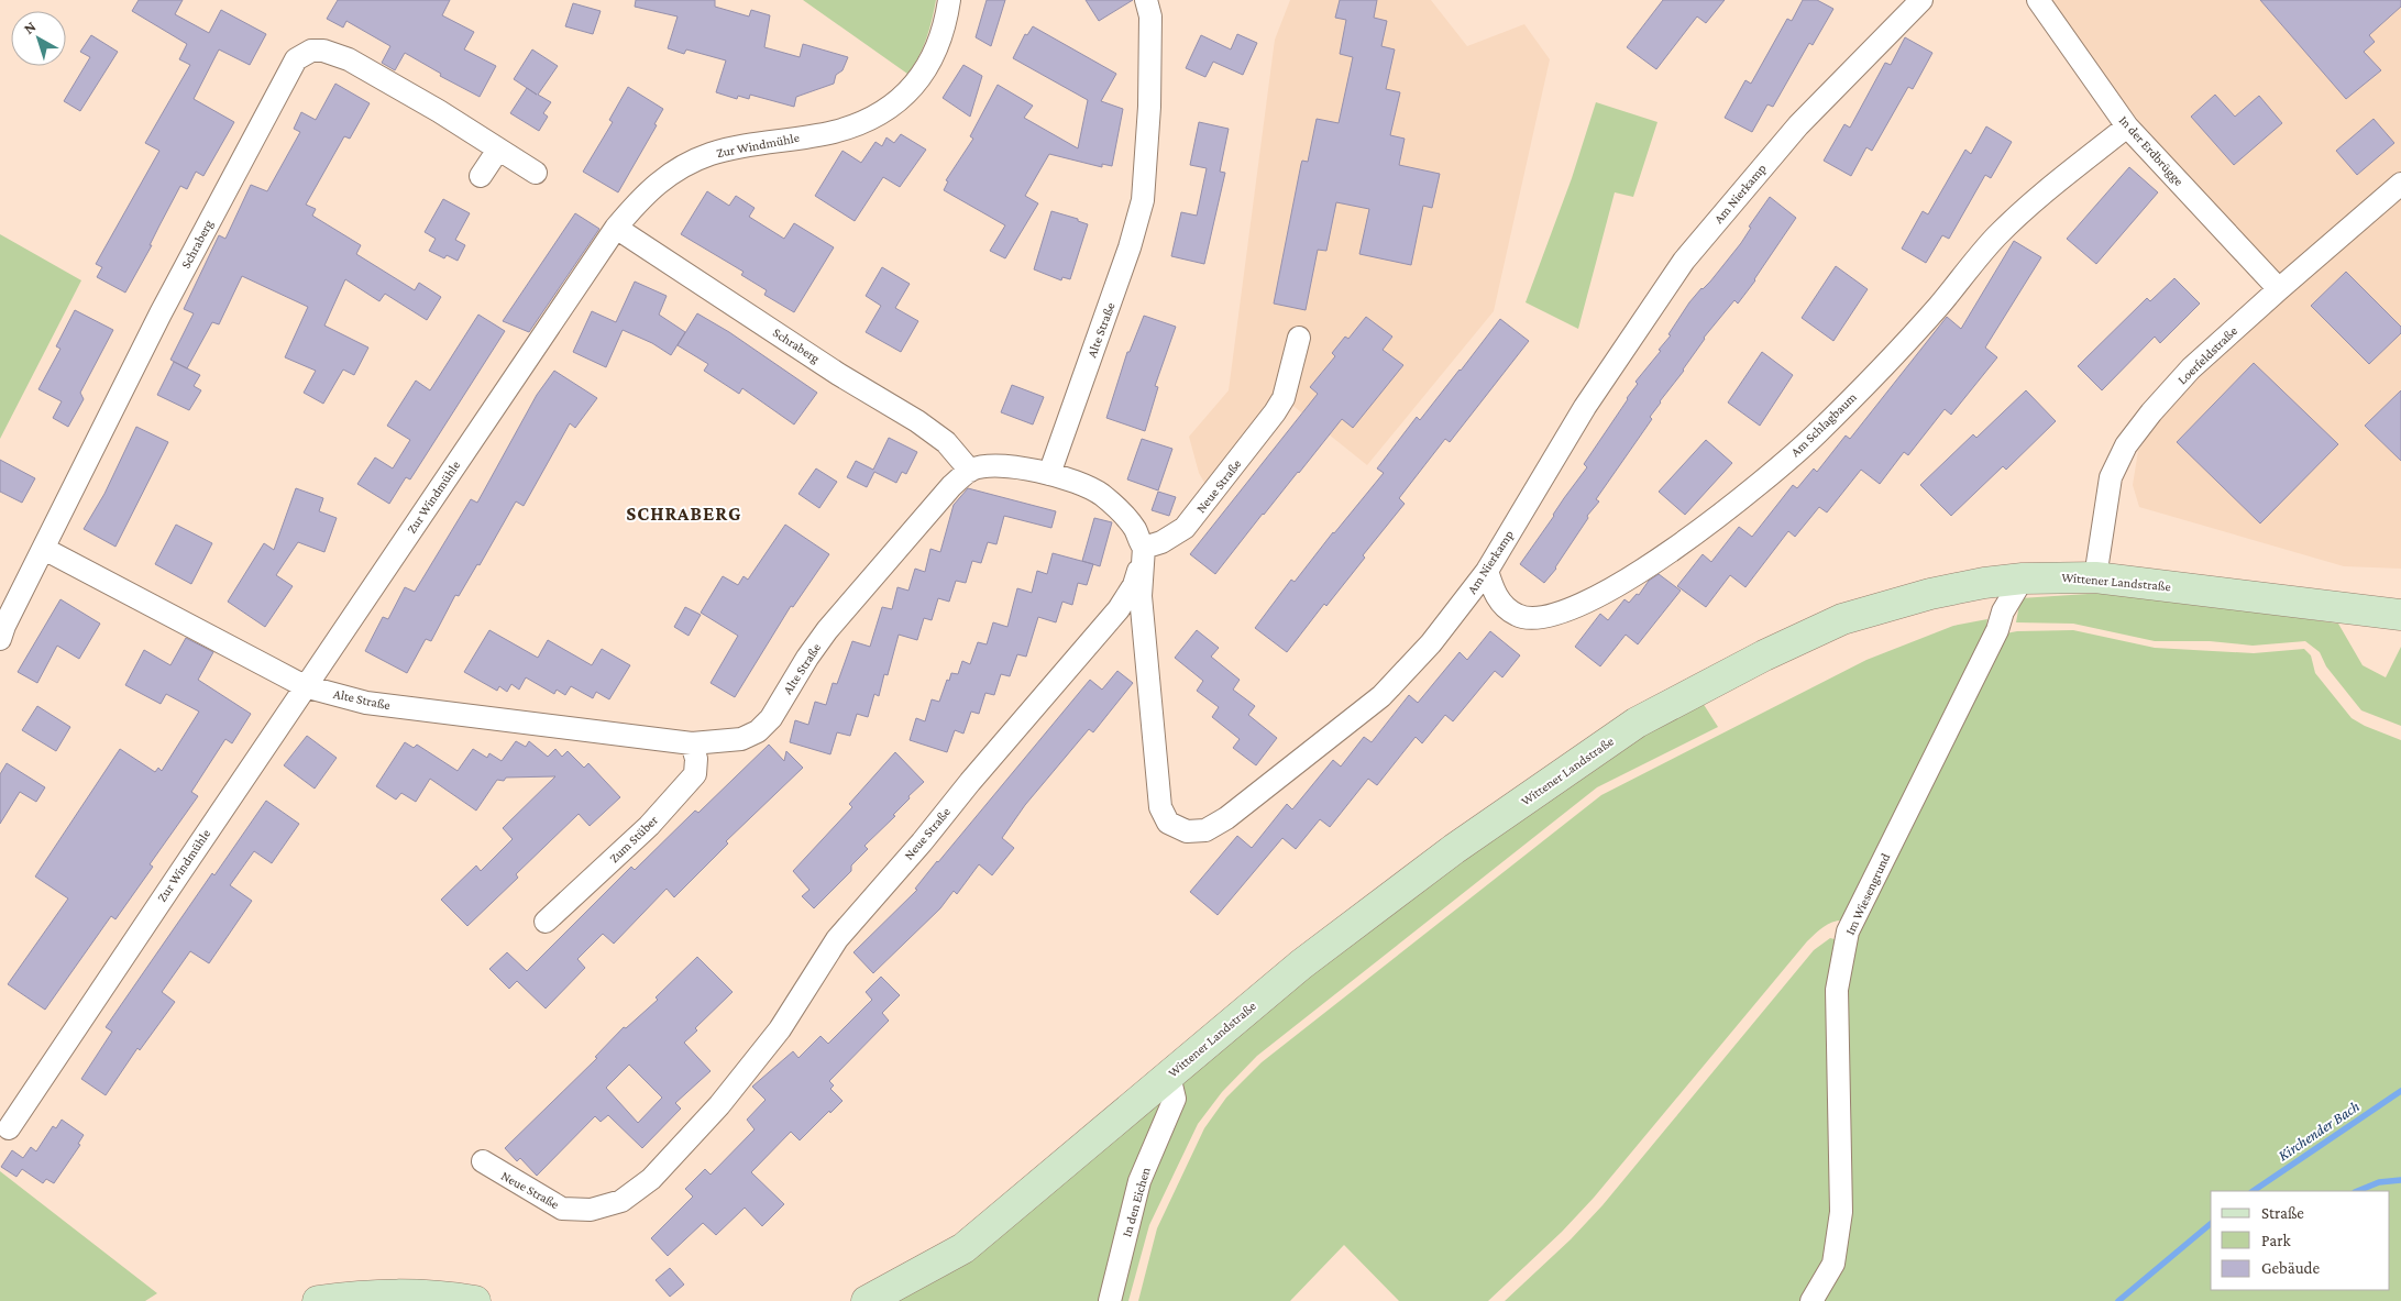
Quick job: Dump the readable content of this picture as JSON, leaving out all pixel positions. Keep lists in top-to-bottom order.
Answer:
{
  "streets": {
    "main road": ["Wittener Landstraße"],
    "street": [
      "Zur Windmühle",
      "In der Erdbrügge",
      "Am Nierkamp",
      "Schraberg",
      "Alte Straße",
      "Loerfeldstraße",
      "Am Schlagbaum",
      "Neue Straße",
      "Zum Stüber",
      "Im Wiesengrund",
      "In den Eichen"
    ]
  },
  "crossings": [
    ["Zur Windmühle", "Schraberg"],
    ["Zur Windmühle", "Alte Straße"],
    ["In der Erdbrügge", "Loerfeldstraße"],
    ["In der Erdbrügge", "Am Schlagbaum"],
    ["Am Nierkamp", "Am Schlagbaum"],
    ["Am Nierkamp", "Neue Straße"],
    ["Schraberg", "Alte Straße"],
    ["Alte Straße", "Zum Stüber"],
    ["Loerfeldstraße", "Wittener Landstraße"],
    ["Wittener Landstraße", "Im Wiesengrund"],
    ["Wittener Landstraße", "In den Eichen"]
  ],
  "districts": ["SCHRABERG"],
  "water": ["Kirchender Bach"],
  "legend": ["Straße", "Park", "Gebäude"],
  "north": "top left"
}
